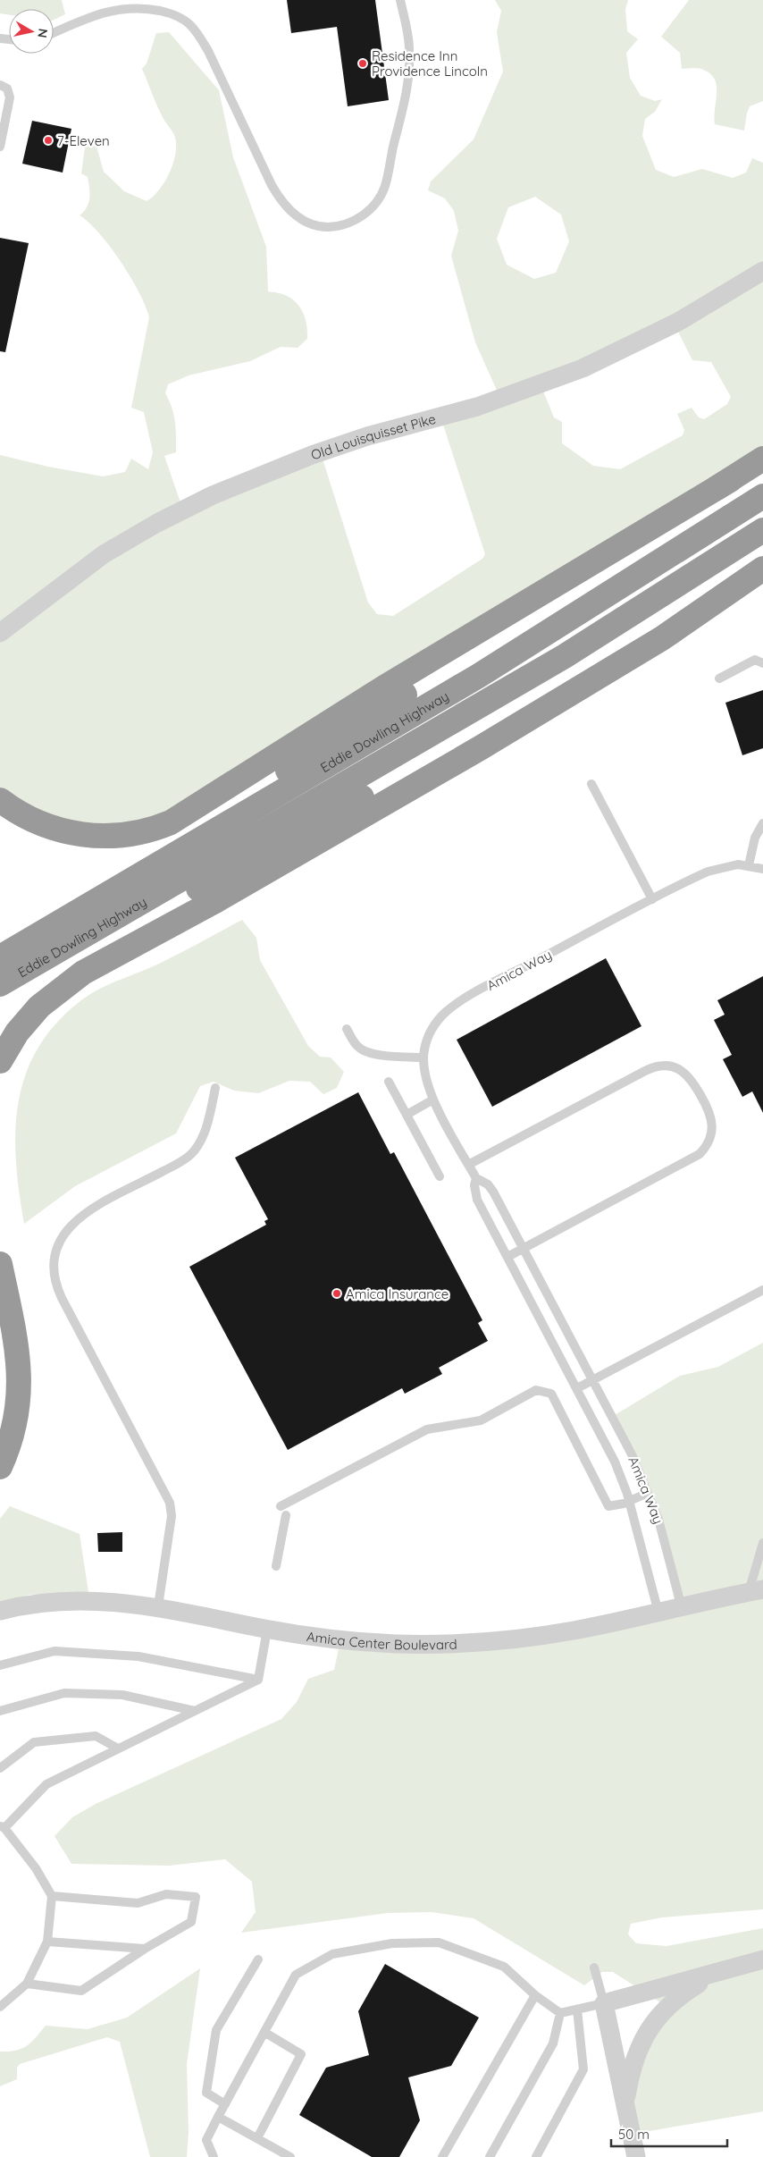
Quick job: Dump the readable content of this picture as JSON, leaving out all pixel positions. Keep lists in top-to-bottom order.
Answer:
{
  "streets": {
    "highway": ["Eddie Dowling Highway"],
    "street": ["Old Louisquisset Pike", "Amica Center Boulevard"],
    "lane": ["Amica Way"]
  },
  "crossings": [
    ["Amica Way", "Amica Center Boulevard"]
  ],
  "places": ["Residence Inn Providence Lincoln", "7-Eleven", "Amica Insurance"],
  "scale_bar": "50 m",
  "north": "right"
}
